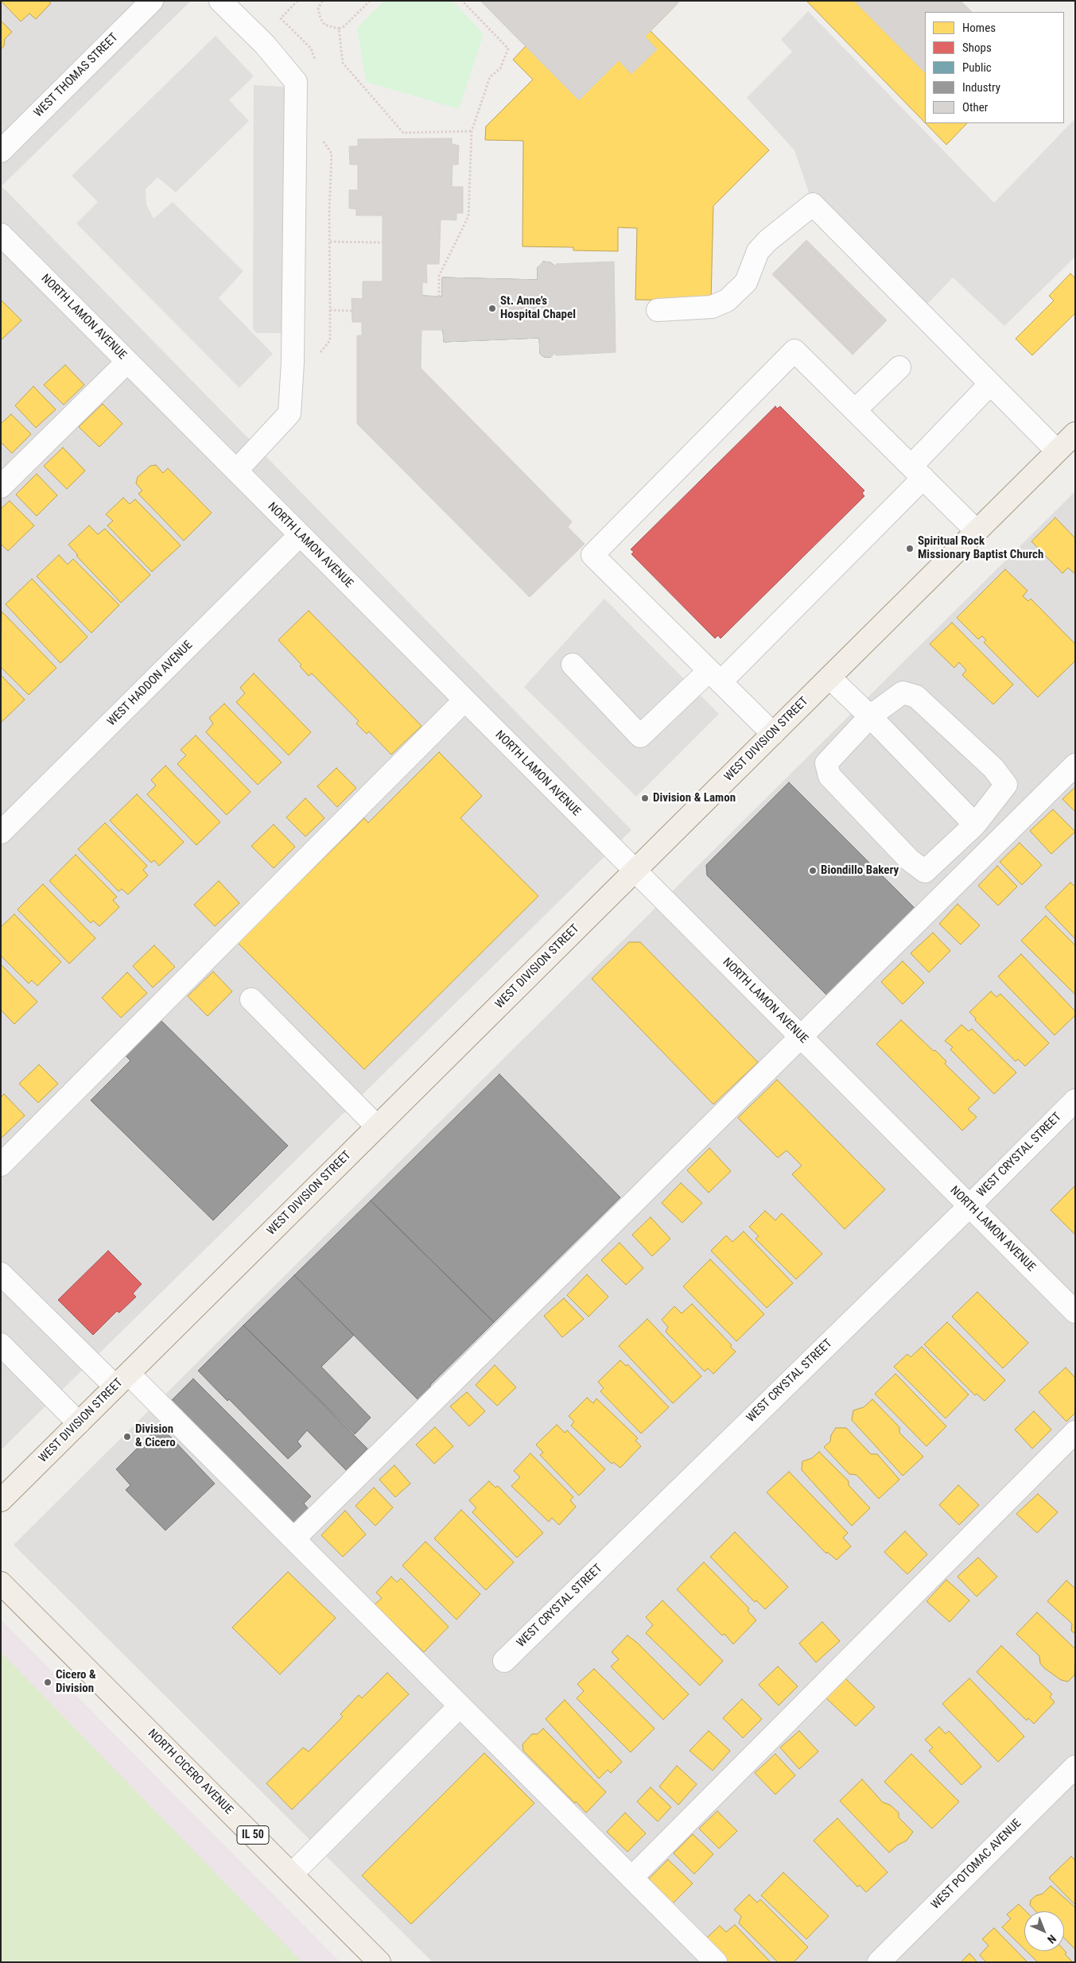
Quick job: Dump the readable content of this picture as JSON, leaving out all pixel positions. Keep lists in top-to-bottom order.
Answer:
{
  "streets": {
    "main road": ["WEST DIVISION STREET", "NORTH CICERO AVENUE", "IL 50"],
    "street": [
      "WEST THOMAS STREET",
      "NORTH LAMON AVENUE",
      "WEST HADDON AVENUE",
      "WEST CRYSTAL STREET",
      "WEST POTOMAC AVENUE"
    ]
  },
  "crossings": [
    ["NORTH LAMON AVENUE", "WEST HADDON AVENUE"],
    ["NORTH LAMON AVENUE", "WEST DIVISION STREET"],
    ["NORTH LAMON AVENUE", "WEST CRYSTAL STREET"]
  ],
  "places": [
    "St. Anne’s Hospital Chapel",
    "Spiritual Rock Missionary Baptist Church",
    "Division & Lamon",
    "Biondillo Bakery",
    "Division & Cicero",
    "Cicero & Division"
  ],
  "legend": [
    "Homes",
    "Shops",
    "Public",
    "Industry",
    "Other"
  ],
  "north": "bottom right"
}
